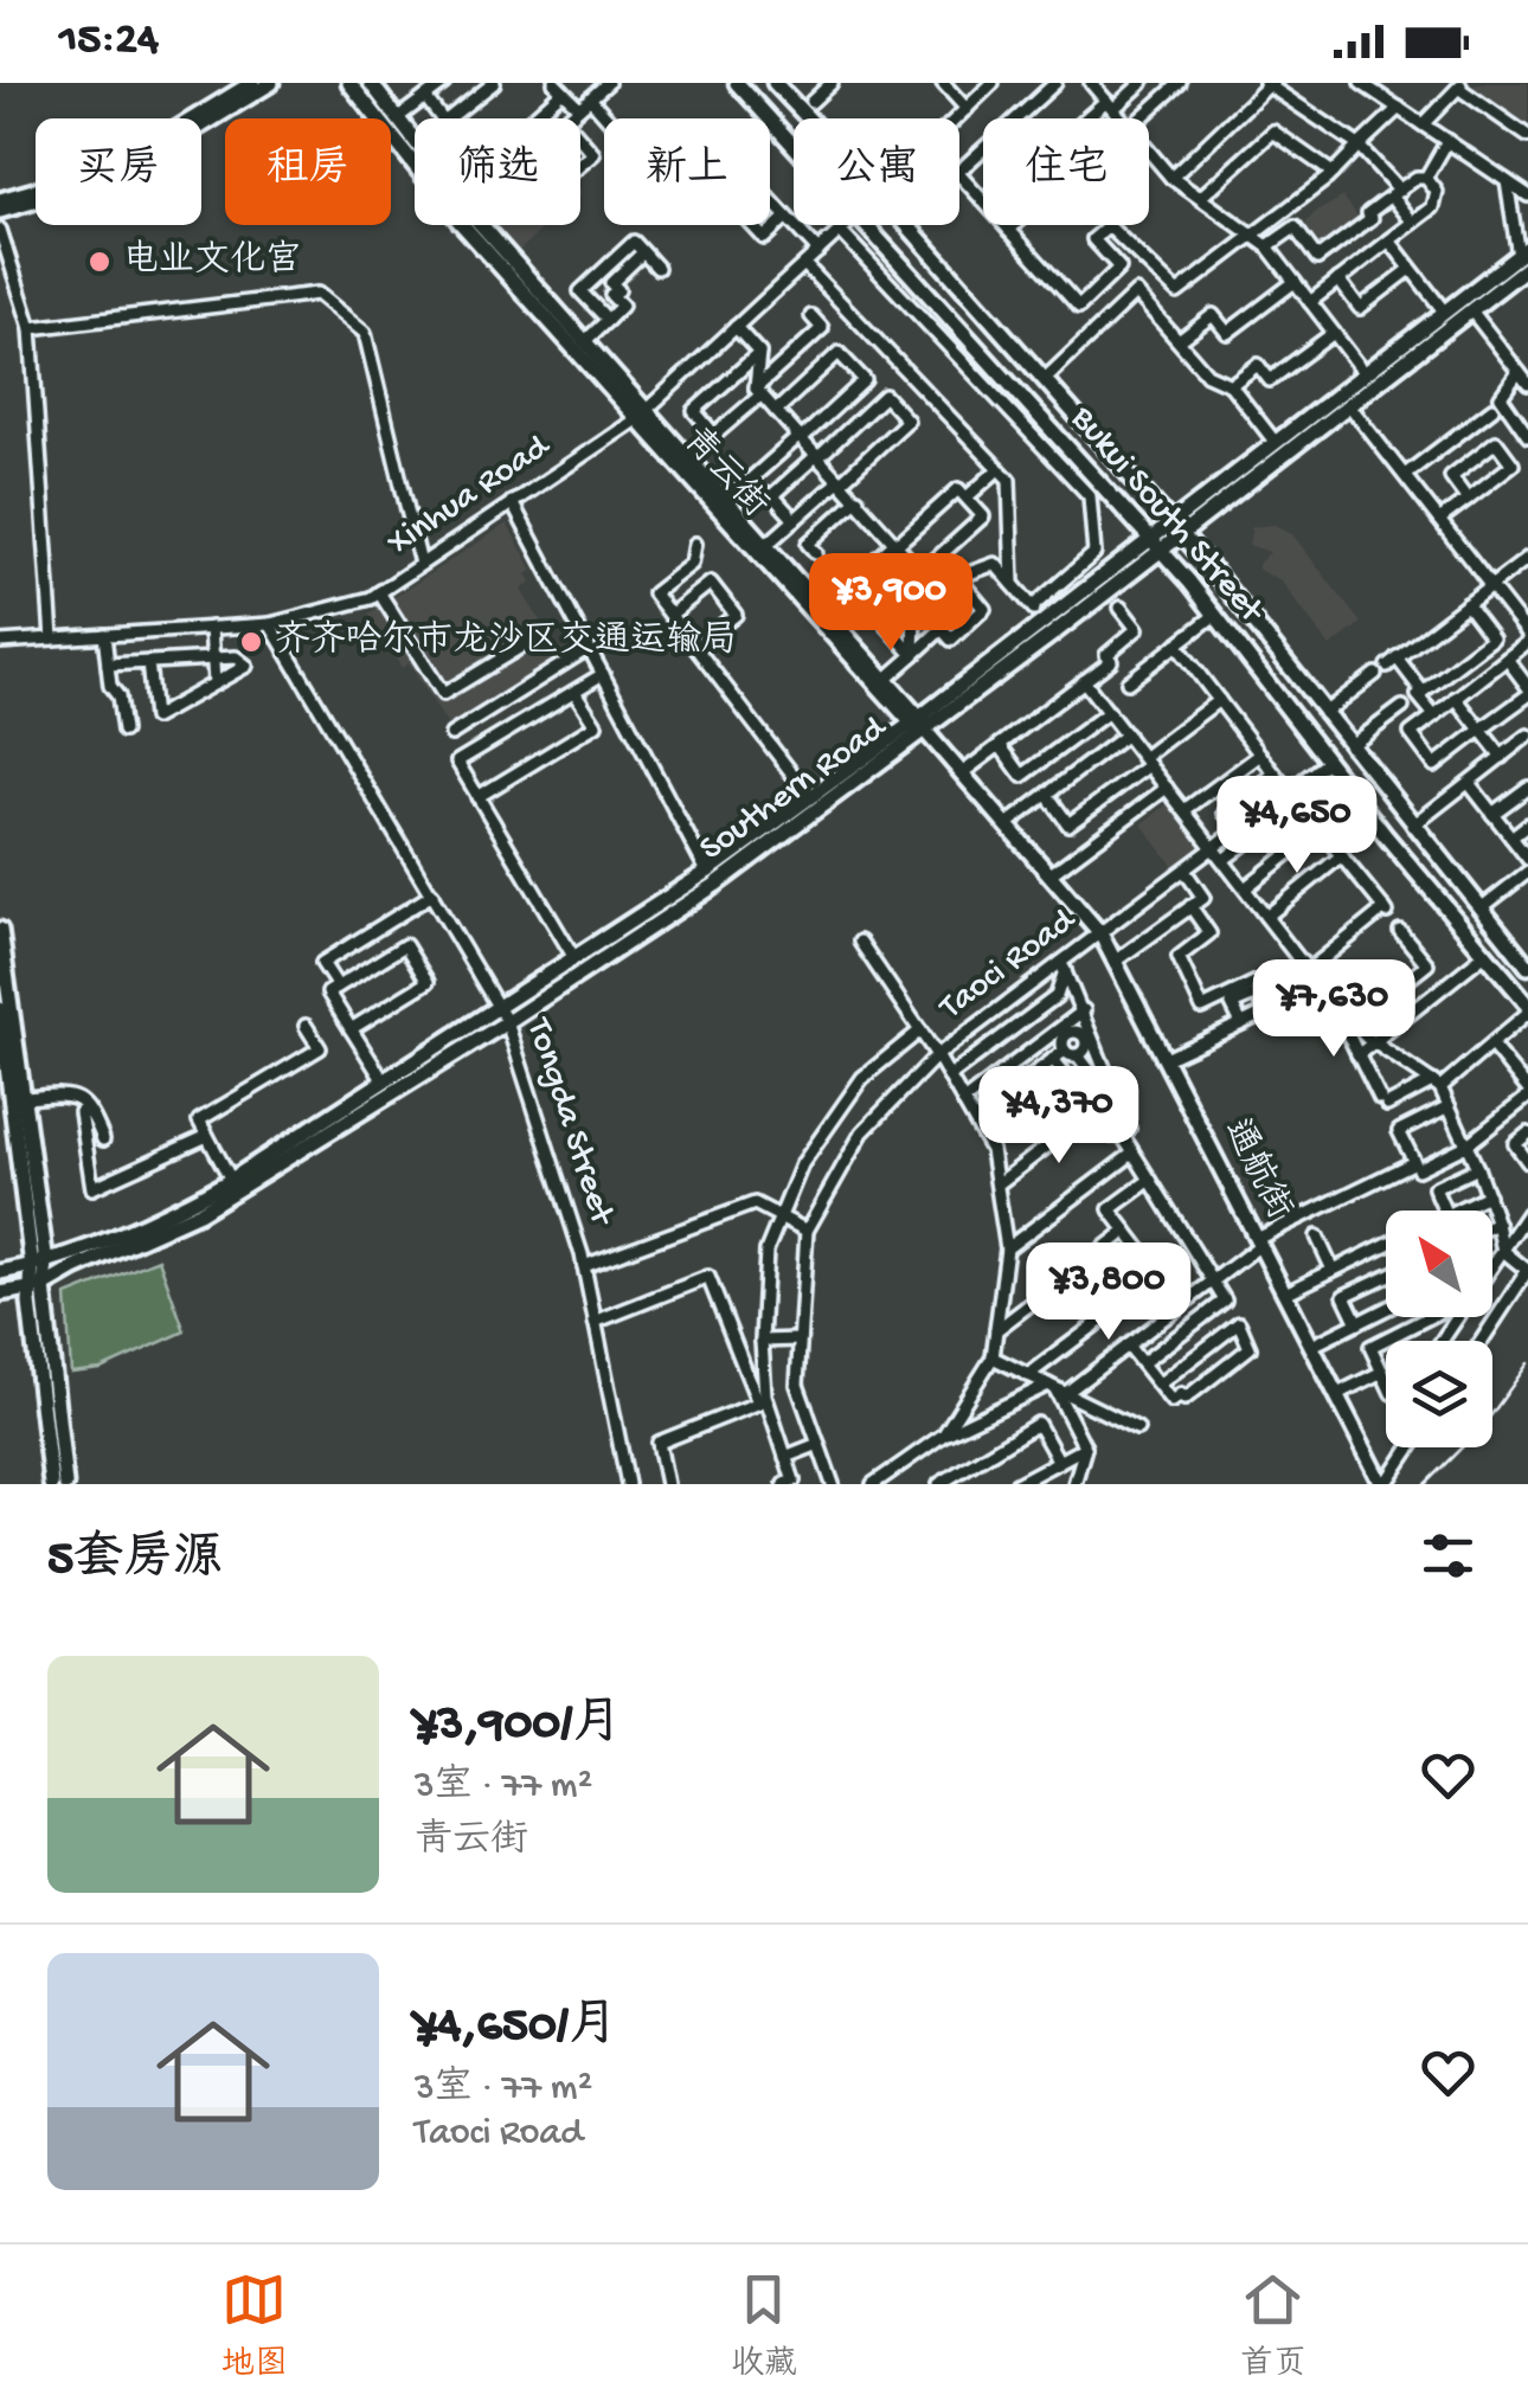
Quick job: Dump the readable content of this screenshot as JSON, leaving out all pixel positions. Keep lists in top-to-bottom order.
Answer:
{
  "streets": {
    "main road": [
      "青云街",
      "Bukui South Street",
      "Southern Road",
      "通航街"
    ],
    "street": ["Xinhua Road", "Taoci Road", "Tongda Street"]
  },
  "crossings": [
    ["青云街", "Xinhua Road"],
    ["青云街", "Southern Road"],
    ["青云街", "通航街"],
    ["Xinhua Road", "Tongda Street"],
    ["Bukui South Street", "Southern Road"],
    ["Bukui South Street", "Taoci Road"],
    ["Southern Road", "Tongda Street"],
    ["Southern Road", "通航街"],
    ["Taoci Road", "通航街"]
  ],
  "places": ["电业文化宫", "齐齐哈尔市龙沙区交通运输局"],
  "north": "top left",
  "page": {
    "status": "15:24",
    "chip": [
      "买房",
      "租房",
      "筛选",
      "新上",
      "公寓",
      "住宅"
    ],
    "price": [
      "¥3,900",
      "¥4,650",
      "¥7,630",
      "¥4,370",
      "¥3,800"
    ],
    "heading": "5套房源",
    "list": [
      {
        "name": "¥3,900/月",
        "note": "3室 · 77 m² · 青云街"
      },
      {
        "name": "¥4,650/月",
        "note": "3室 · 77 m² · Taoci Road"
      }
    ],
    "tabs": ["地图", "收藏", "首页"]
  }
}
